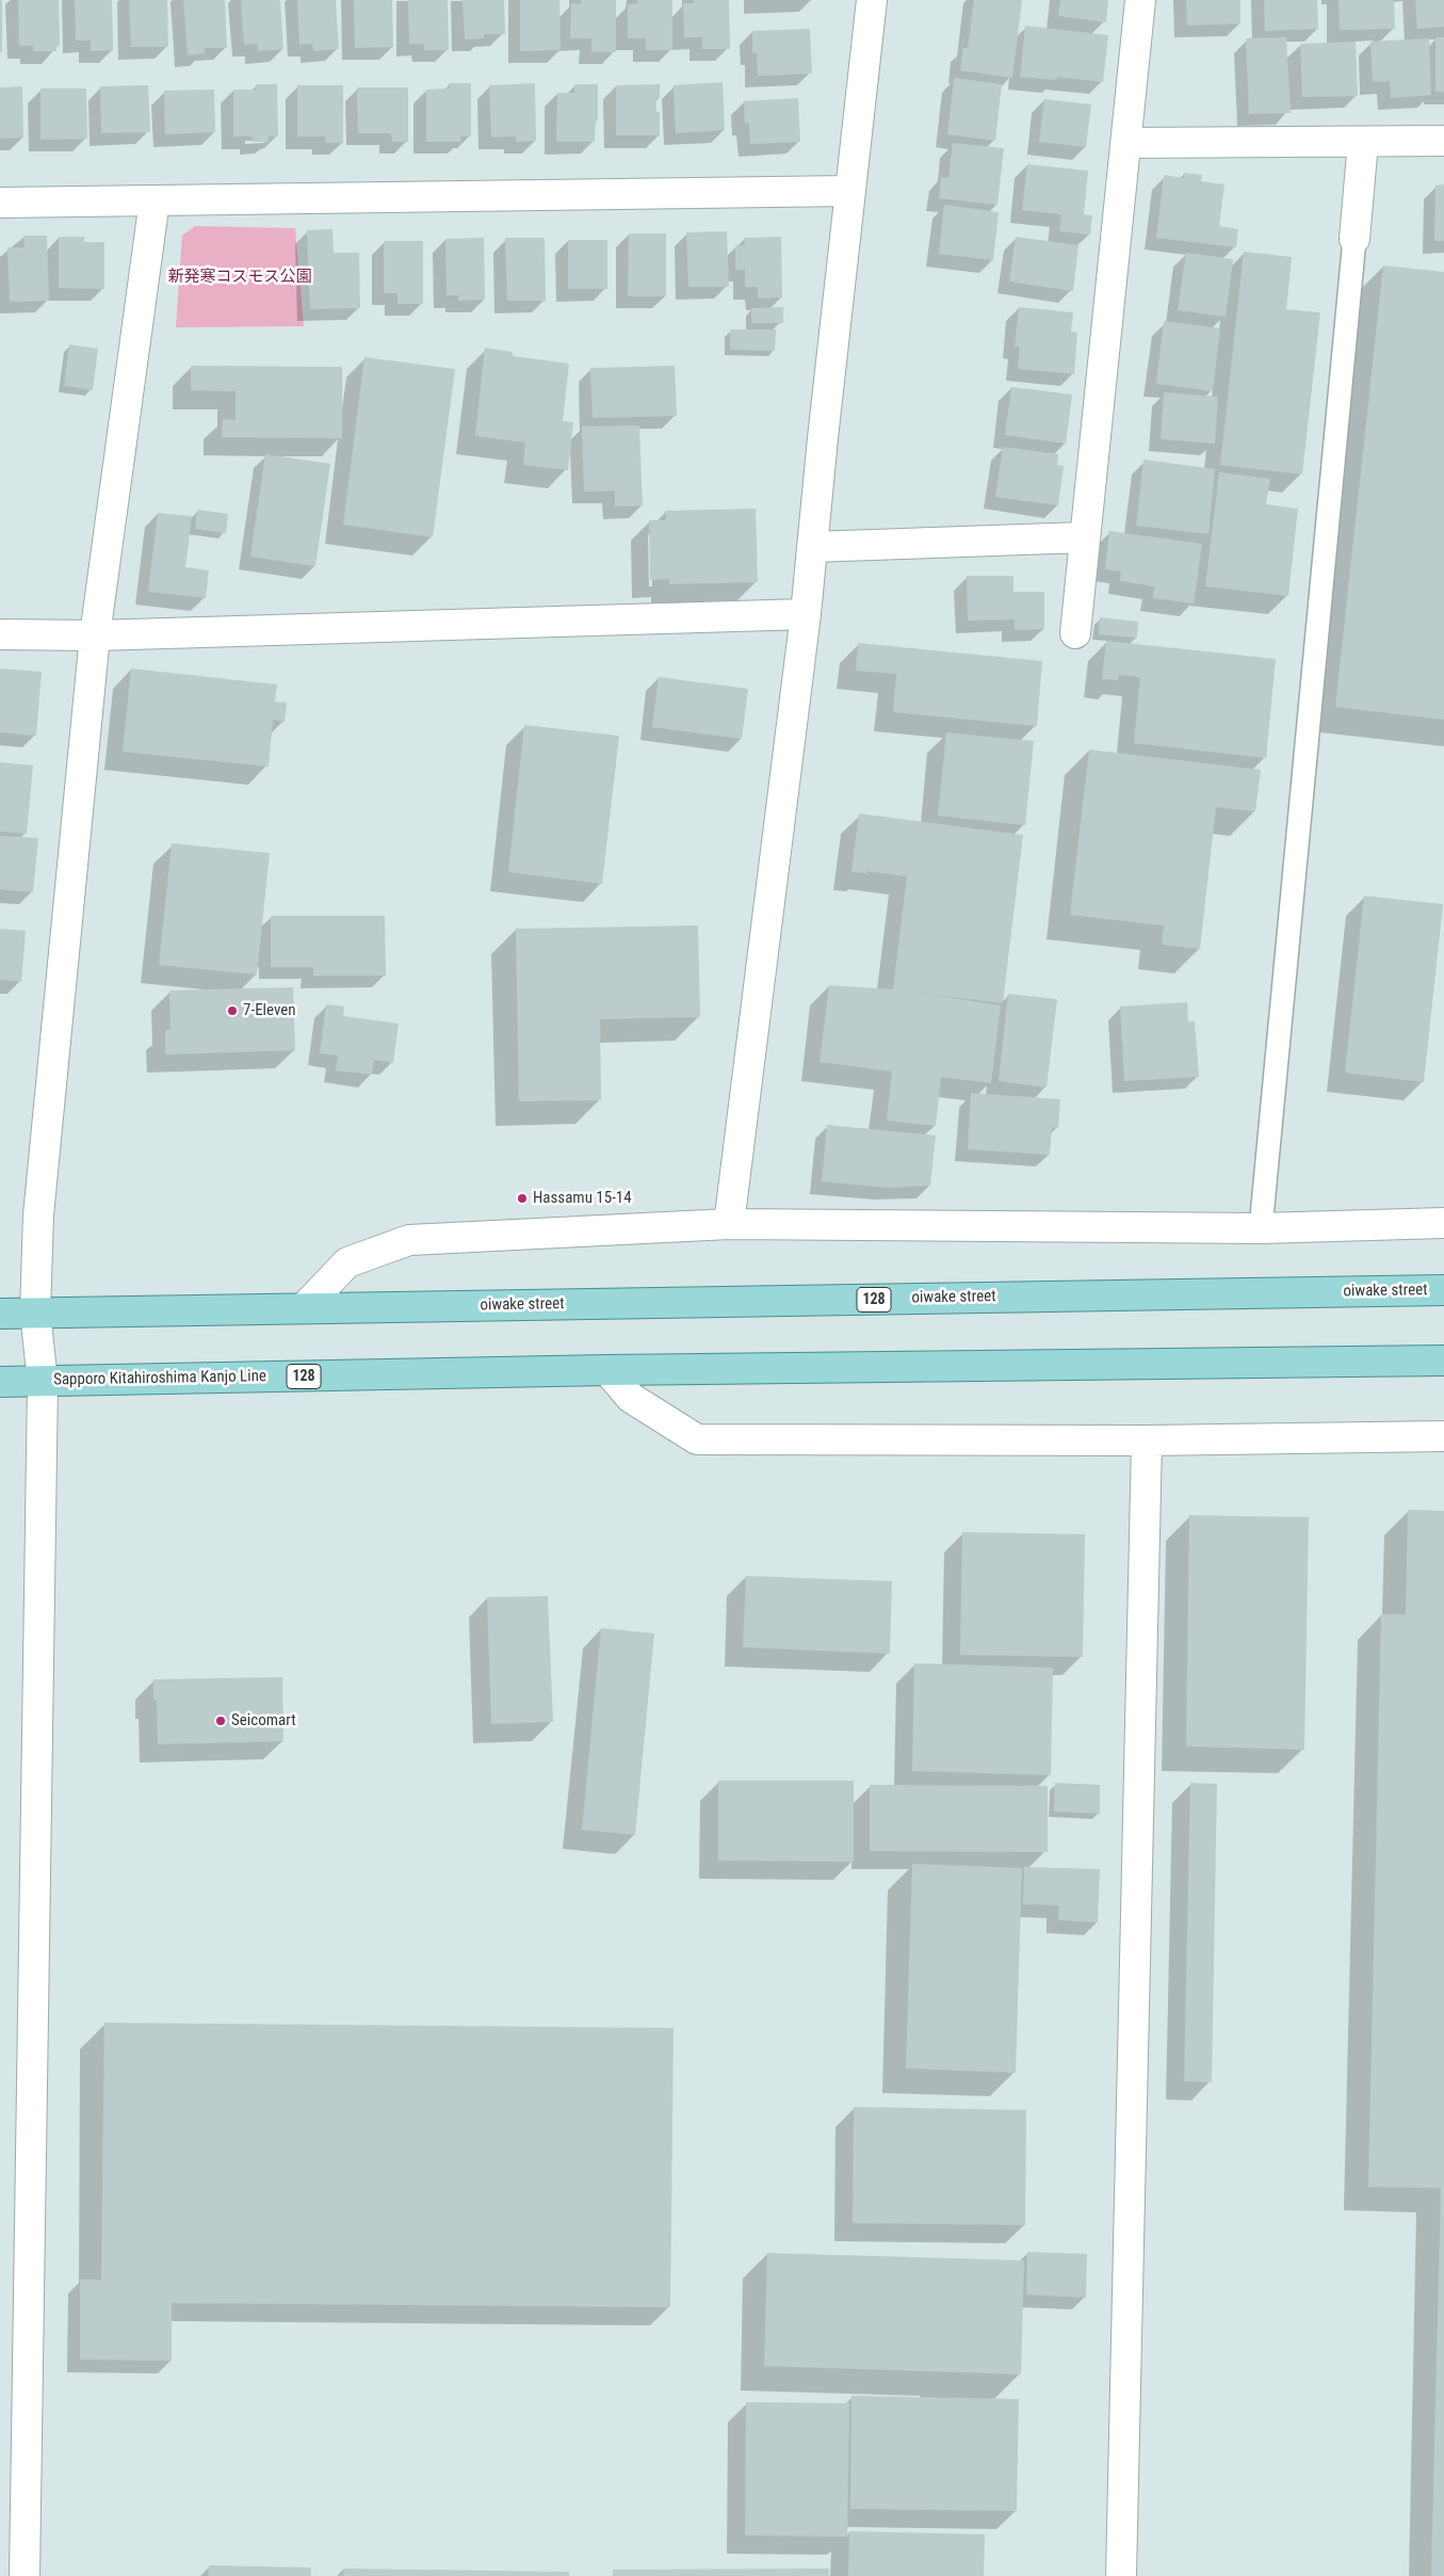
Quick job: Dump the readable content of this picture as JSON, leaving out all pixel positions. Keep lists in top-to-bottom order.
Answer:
{
  "streets": {
    "main road": ["oiwake street", "128", "Sapporo Kitahiroshima Kanjo Line"]
  },
  "crossings": [
    ["oiwake street", "128"],
    ["128", "Sapporo Kitahiroshima Kanjo Line"]
  ],
  "parks": ["新発寒コスモス公園"],
  "places": ["7-Eleven", "Hassamu 15-14", "Seicomart"]
}
